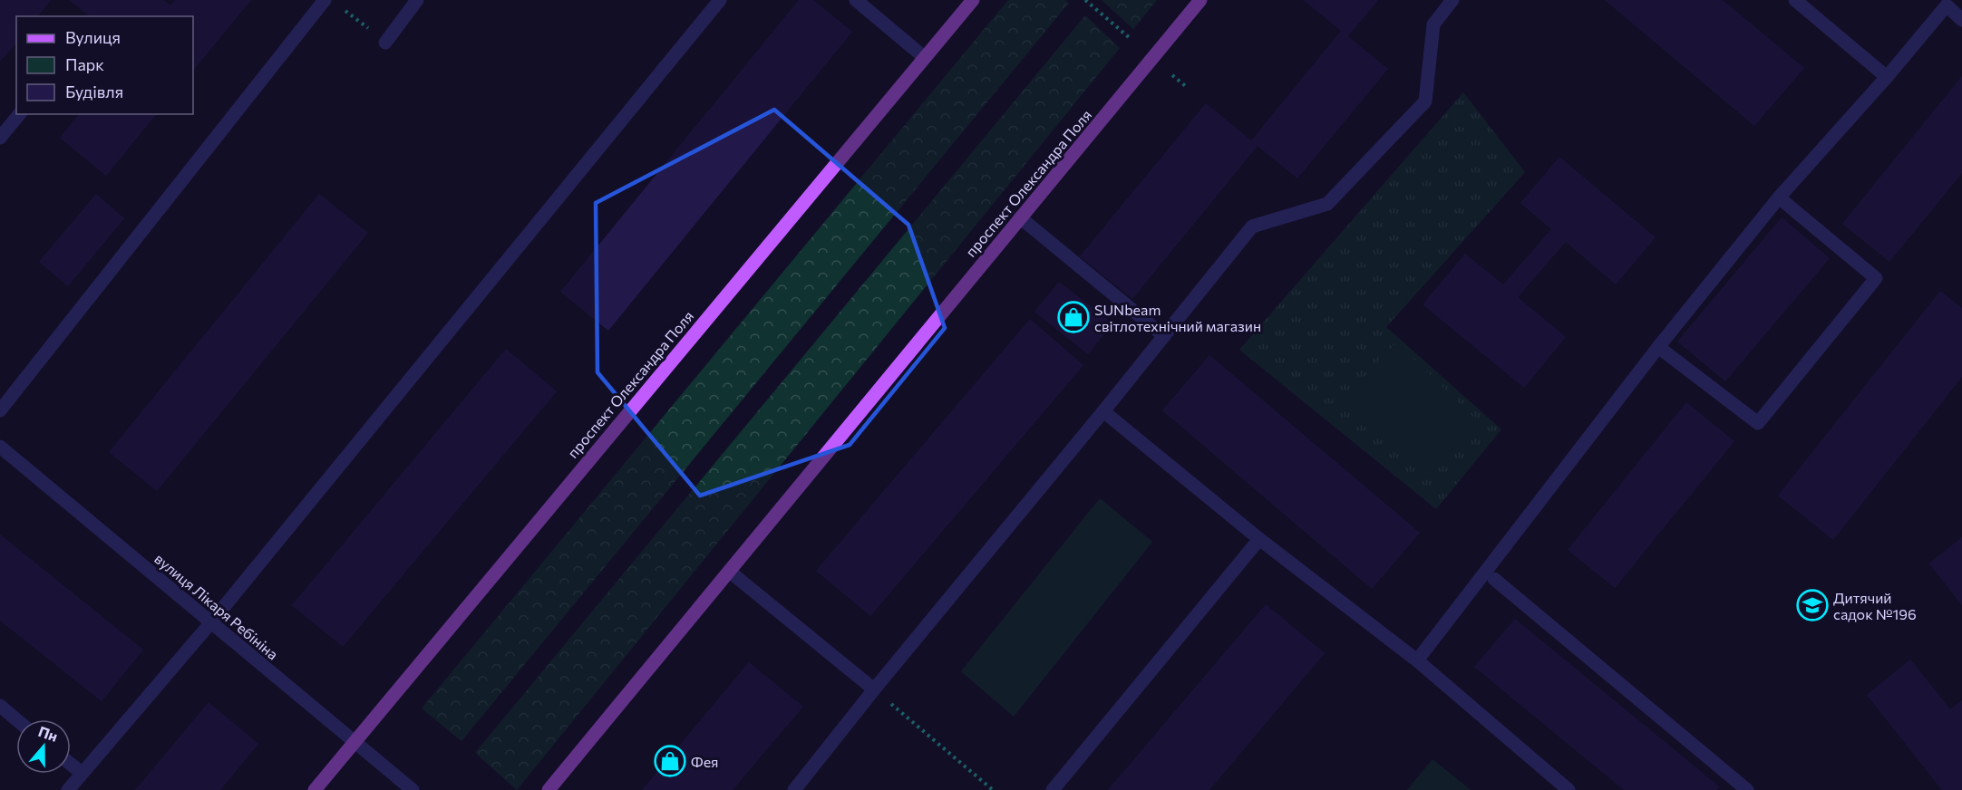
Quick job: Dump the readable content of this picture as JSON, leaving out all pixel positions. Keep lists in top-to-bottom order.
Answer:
{
  "streets": {
    "main road": ["проспект Олександра Поля"],
    "street": ["вулиця Лікаря Ребініна"]
  },
  "crossings": [
    ["проспект Олександра Поля", "вулиця Лікаря Ребініна"]
  ],
  "places": {
    "shop": ["SUNbeam світлотехнічний магазин", "Фея"],
    "school or university": ["Дитячий садок №196"]
  },
  "legend": ["Вулиця", "Парк", "Будівля"],
  "north": "top"
}
